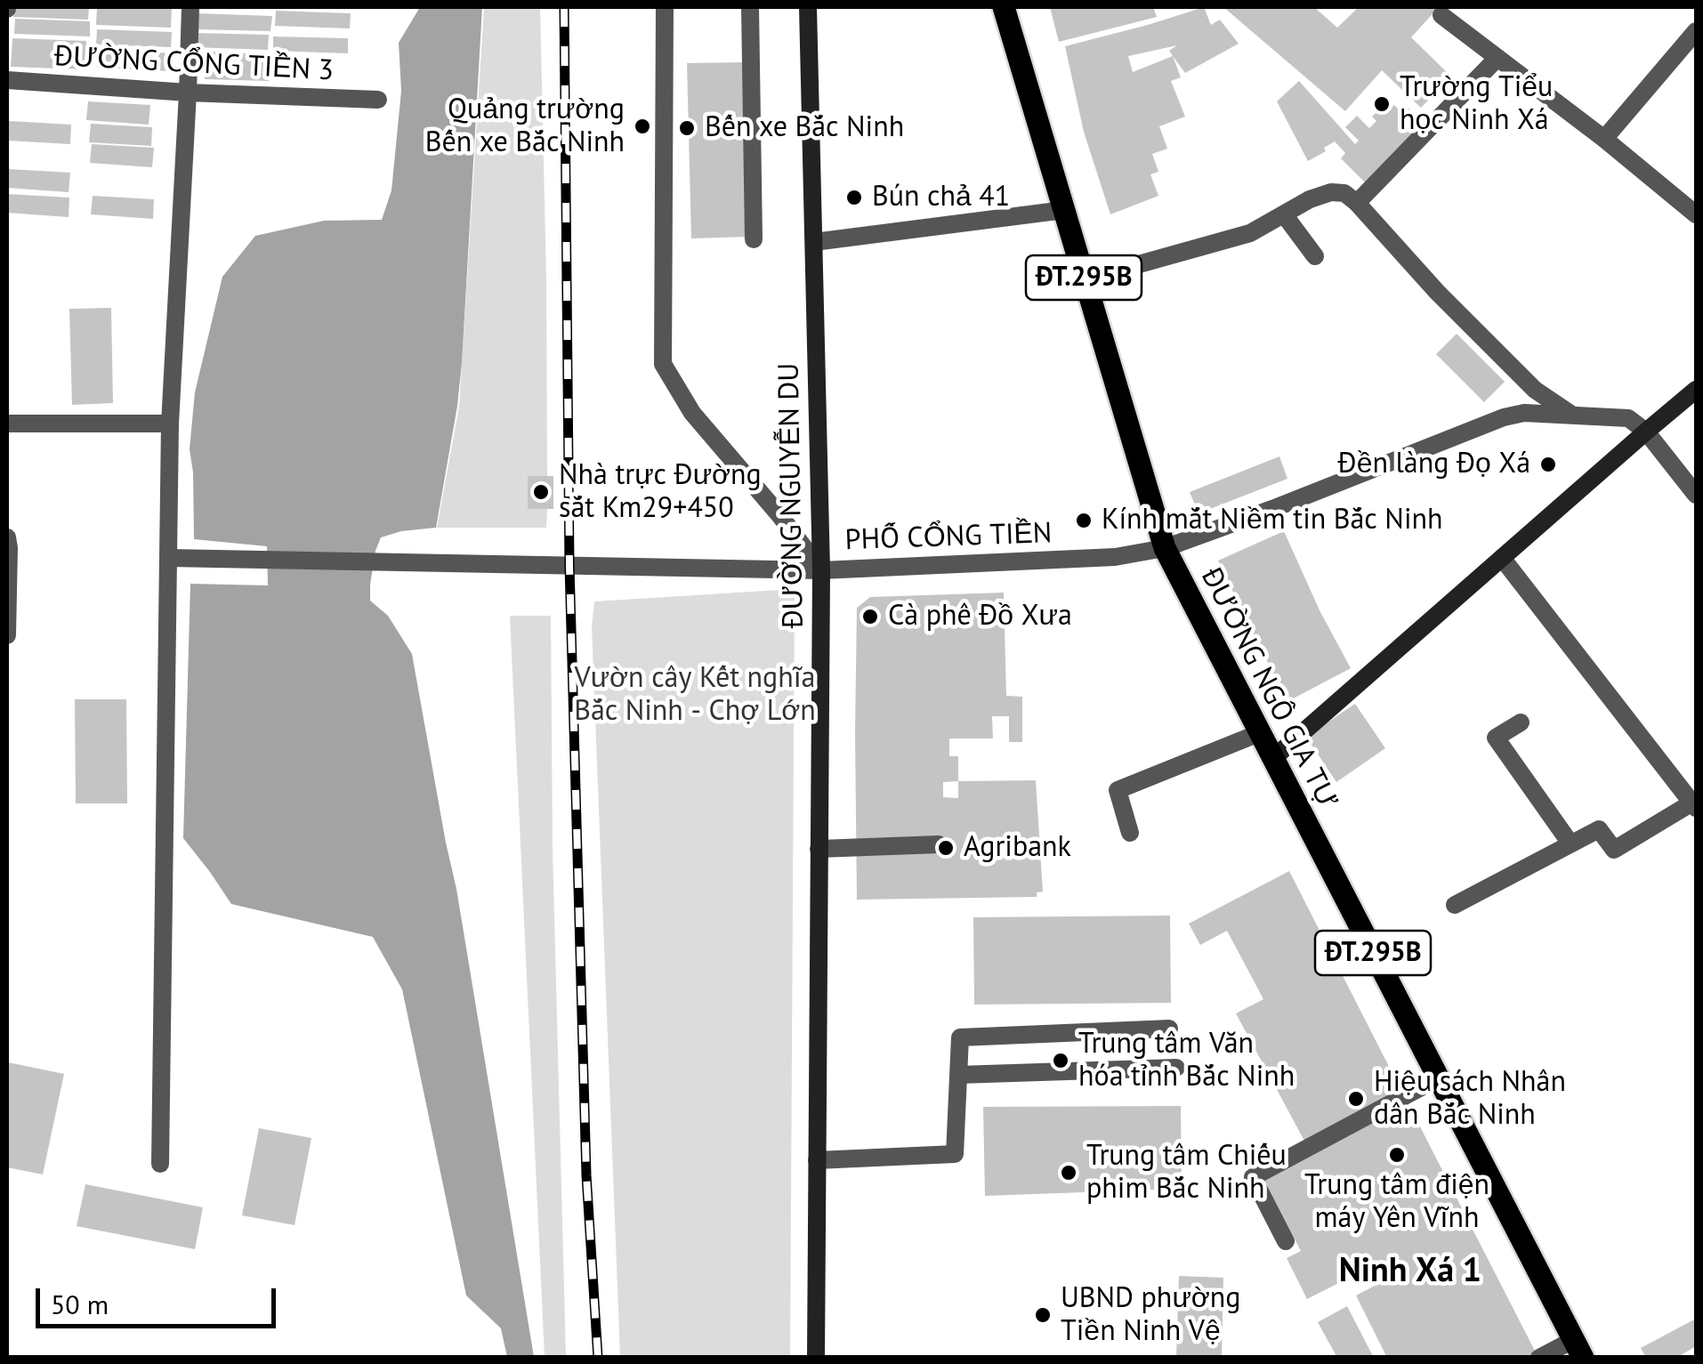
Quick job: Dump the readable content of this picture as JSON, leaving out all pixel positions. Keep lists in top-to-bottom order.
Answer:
{
  "streets": {
    "main road": ["ĐT.295B", "ĐƯỜNG NGUYỄN DU", "ĐƯỜNG NGÔ GIA TỰ"],
    "street": ["ĐƯỜNG CỔNG TIỀN 3", "PHỐ CỔNG TIỀN"]
  },
  "crossings": [
    ["ĐƯỜNG NGUYỄN DU", "PHỐ CỔNG TIỀN"],
    ["PHỐ CỔNG TIỀN", "ĐƯỜNG NGÔ GIA TỰ"]
  ],
  "districts": ["Ninh Xá 1"],
  "parks": ["Vườn cây Kết nghĩa Bắc Ninh - Chợ Lớn"],
  "places": [
    "Trường Tiểu học Ninh Xá",
    "Quảng trường Bến xe Bắc Ninh",
    "Bến xe Bắc Ninh",
    "Bún chả 41",
    "Đền làng Đọ Xá",
    "Nhà trực Đường sắt Km29+450",
    "Kính mắt Niềm tin Bắc Ninh",
    "Cà phê Đồ Xưa",
    "Agribank",
    "Trung tâm Văn hóa tỉnh Bắc Ninh",
    "Hiệu sách Nhân dân Bắc Ninh",
    "Trung tâm điện máy Yên Vĩnh",
    "Trung tâm Chiếu phim Bắc Ninh",
    "UBND phường Tiền Ninh Vệ"
  ],
  "scale_bar": "50 m"
}
